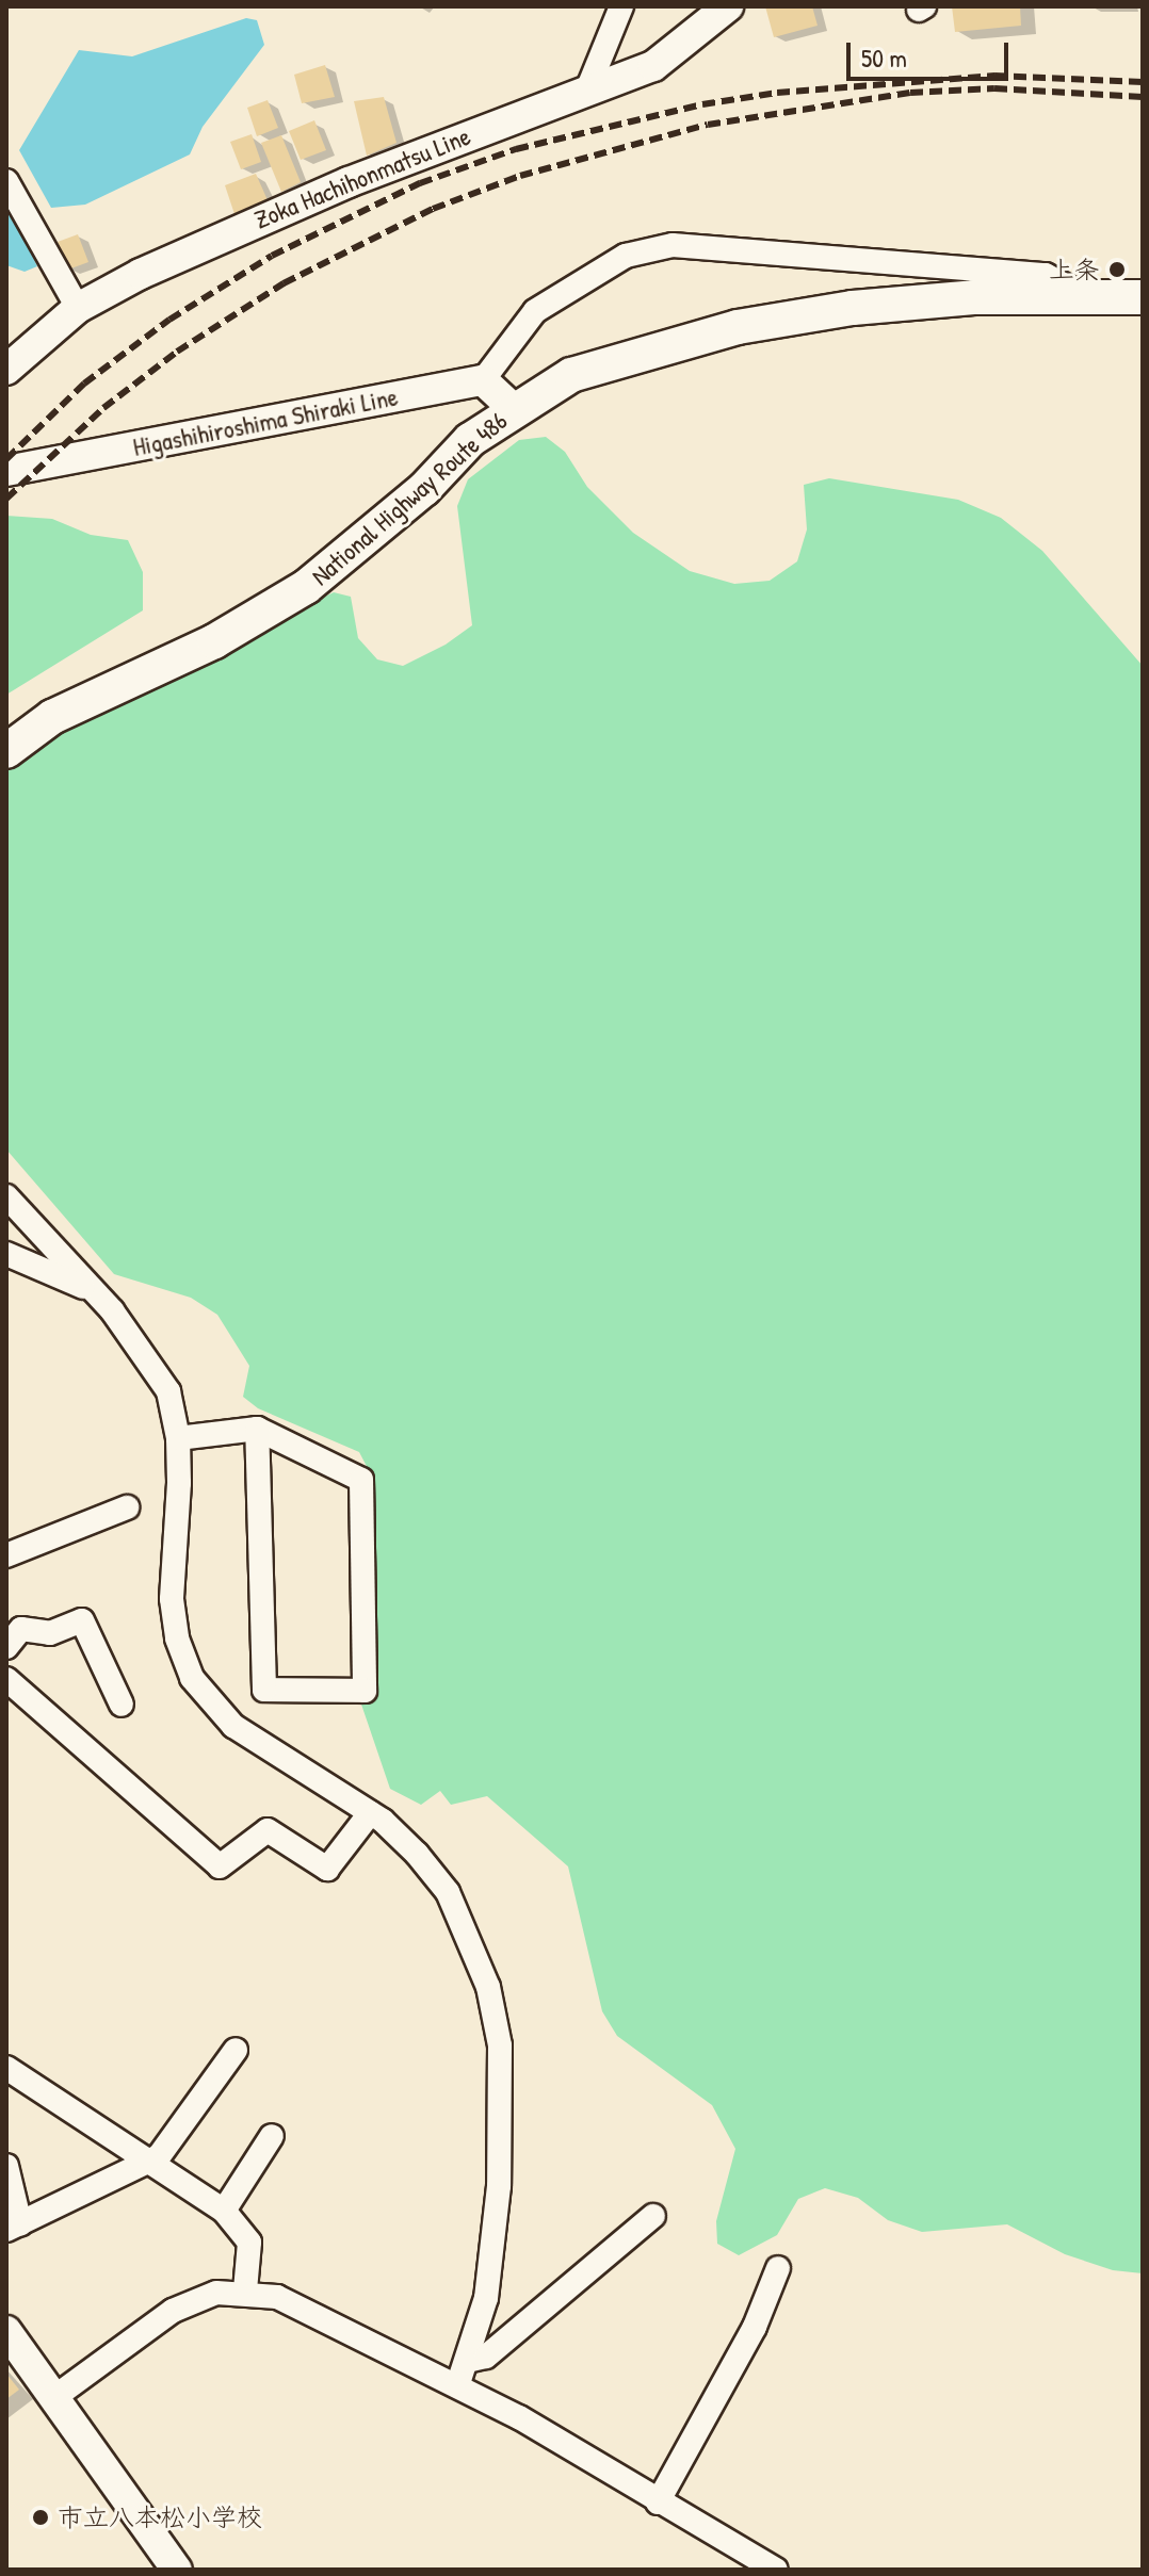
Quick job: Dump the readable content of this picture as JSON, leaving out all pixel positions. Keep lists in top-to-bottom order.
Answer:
{
  "streets": {
    "highway": ["National Highway Route 486"],
    "main road": ["Zoka Hachihonmatsu Line", "Higashihiroshima Shiraki Line"]
  },
  "places": ["上条", "市立八本松小学校"],
  "scale_bar": "50 m"
}
